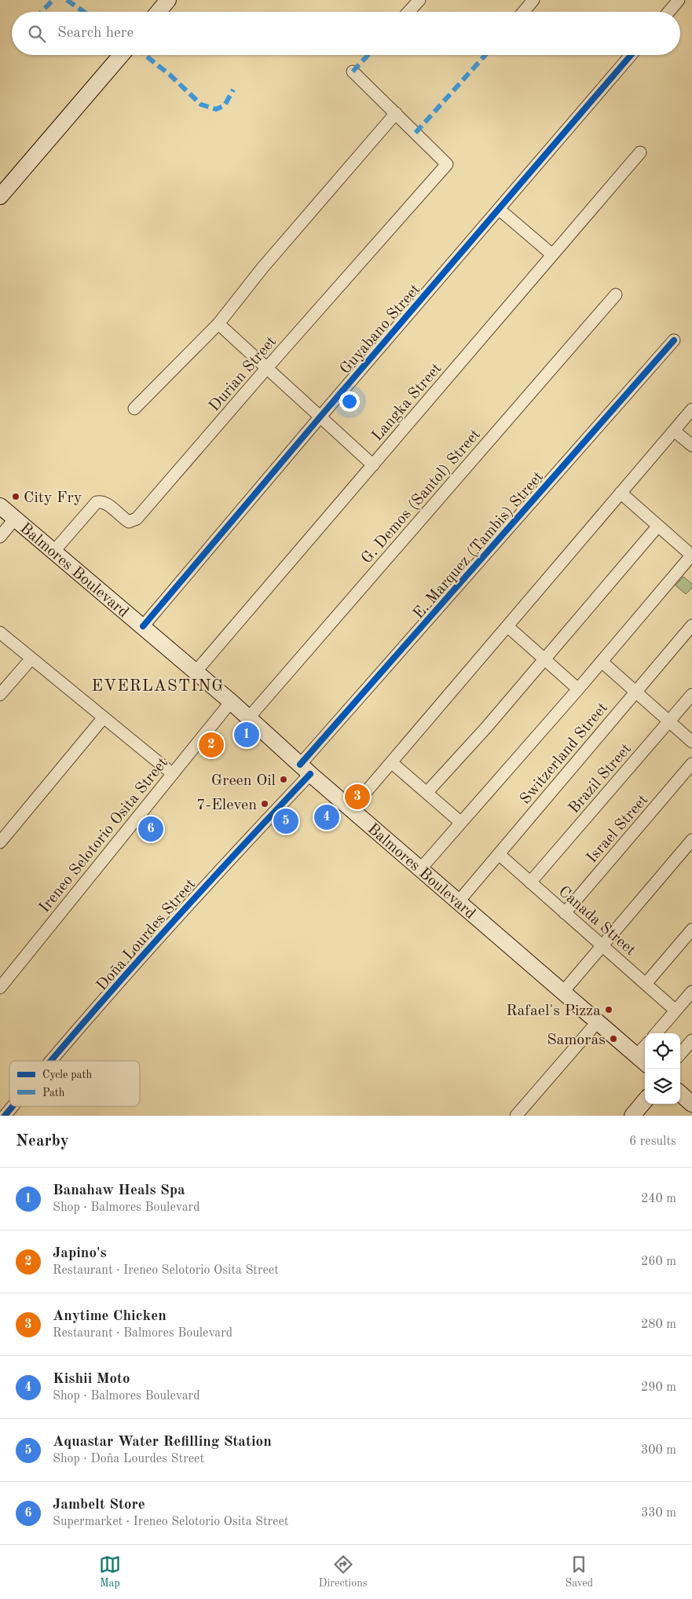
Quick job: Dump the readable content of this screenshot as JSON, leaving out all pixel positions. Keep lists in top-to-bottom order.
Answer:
{
  "streets": {
    "main road": ["Balmores Boulevard"],
    "street": [
      "Guyabano Street",
      "Durian Street",
      "Langka Street",
      "G. Demos (Santol) Street",
      "E. Marquez (Tambis) Street",
      "Switzerland Street",
      "Brazil Street",
      "Israel Street",
      "Ireneo Selotorio Osita Street",
      "Canada Street",
      "Doña Lourdes Street"
    ]
  },
  "crossings": [
    ["Guyabano Street", "Balmores Boulevard"],
    ["Durian Street", "Balmores Boulevard"],
    ["Langka Street", "Balmores Boulevard"],
    ["G. Demos (Santol) Street", "Balmores Boulevard"],
    ["E. Marquez (Tambis) Street", "Balmores Boulevard"],
    ["E. Marquez (Tambis) Street", "Doña Lourdes Street"],
    ["Balmores Boulevard", "Switzerland Street"],
    ["Balmores Boulevard", "Ireneo Selotorio Osita Street"],
    ["Balmores Boulevard", "Doña Lourdes Street"],
    ["Switzerland Street", "Canada Street"],
    ["Brazil Street", "Canada Street"],
    ["Israel Street", "Canada Street"]
  ],
  "districts": ["EVERLASTING"],
  "places": [
    "City Fry",
    "Green Oil",
    "7-Eleven",
    "Rafael's Pizza",
    "Samoras"
  ],
  "legend": ["Cycle path", "Path"],
  "page": {
    "search": "Search here",
    "pins": [
      "1",
      "2",
      "3",
      "4",
      "5",
      "6"
    ],
    "heading": ["Nearby", "6 results"],
    "list": [
      {
        "mark": "1",
        "name": "Banahaw Heals Spa",
        "note": "Shop · Balmores Boulevard",
        "value": "240 m"
      },
      {
        "mark": "2",
        "name": "Japino's",
        "note": "Restaurant · Ireneo Selotorio Osita Street",
        "value": "260 m"
      },
      {
        "mark": "3",
        "name": "Anytime Chicken",
        "note": "Restaurant · Balmores Boulevard",
        "value": "280 m"
      },
      {
        "mark": "4",
        "name": "Kishii Moto",
        "note": "Shop · Balmores Boulevard",
        "value": "290 m"
      },
      {
        "mark": "5",
        "name": "Aquastar Water Refilling Station",
        "note": "Shop · Doña Lourdes Street",
        "value": "300 m"
      },
      {
        "mark": "6",
        "name": "Jambelt Store",
        "note": "Supermarket · Ireneo Selotorio Osita Street",
        "value": "330 m"
      }
    ],
    "nav": ["Map", "Directions", "Saved"]
  }
}
